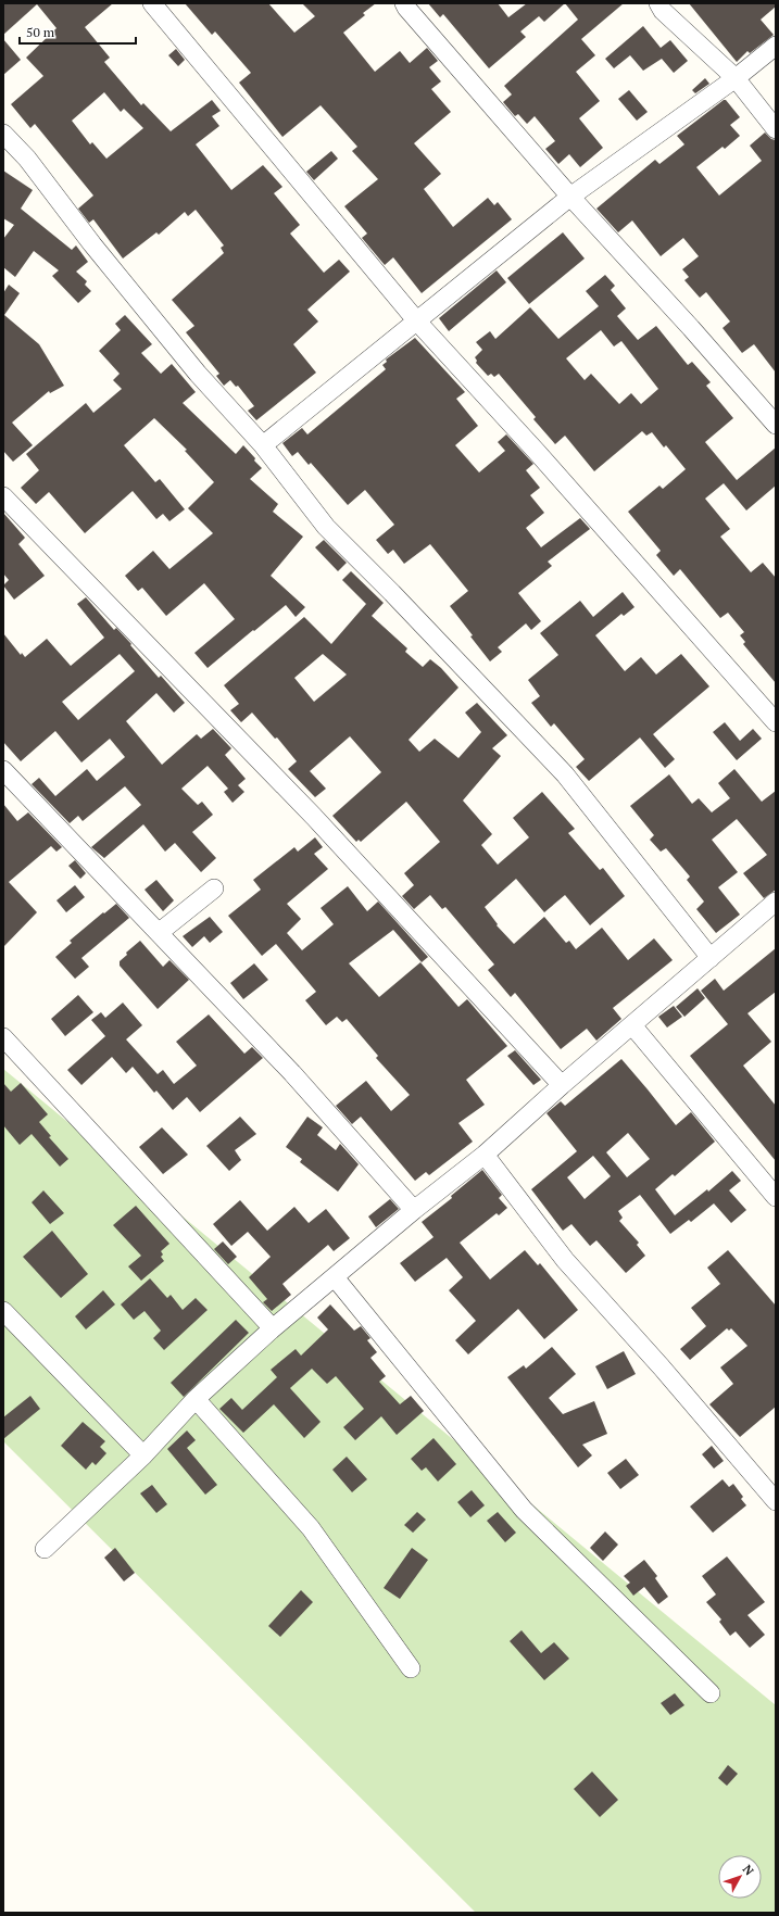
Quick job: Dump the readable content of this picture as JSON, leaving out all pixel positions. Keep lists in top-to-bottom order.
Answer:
{
  "scale_bar": "50 m",
  "north": "top right"
}
